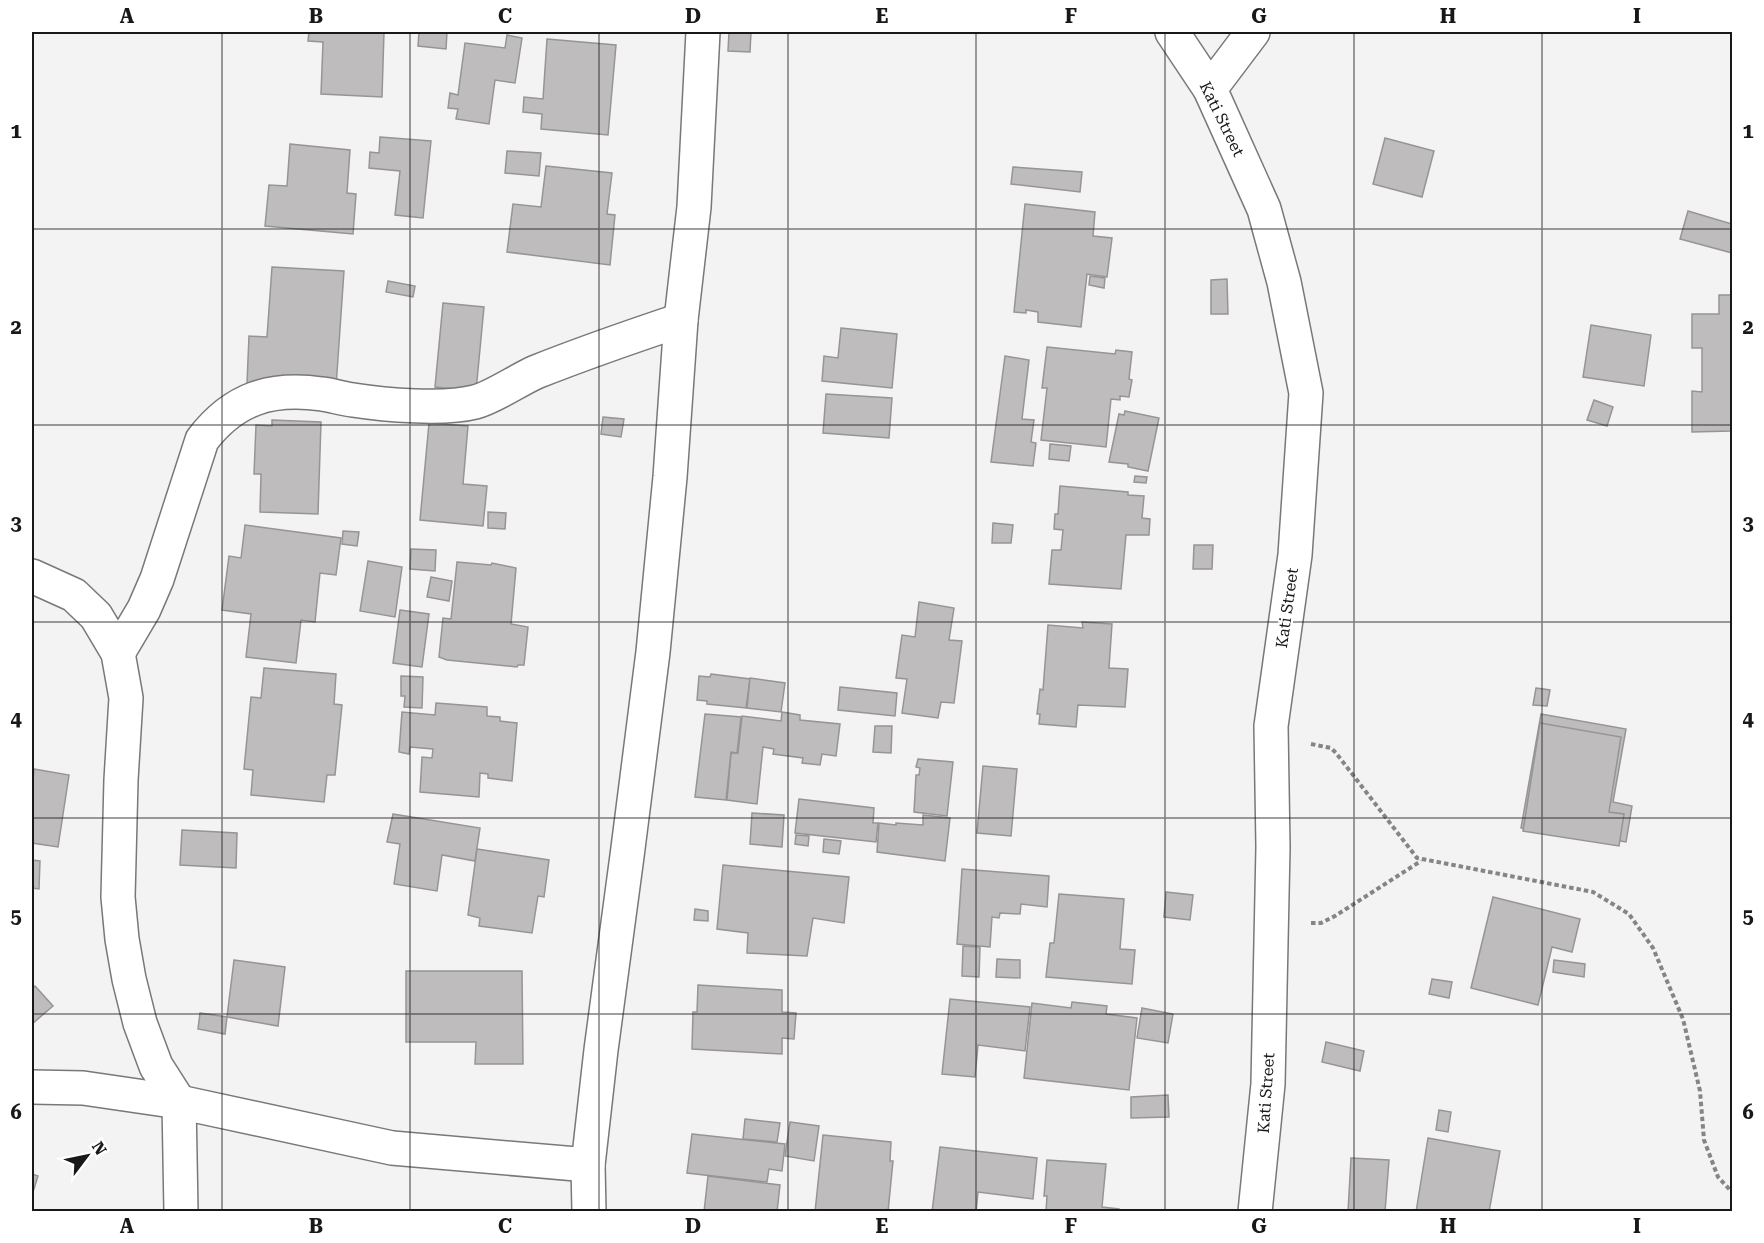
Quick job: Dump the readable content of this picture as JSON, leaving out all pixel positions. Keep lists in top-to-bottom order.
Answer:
{
  "streets": {
    "street": ["Kati Street"]
  },
  "north": "top right",
  "grid": {
    "columns": [
      "A",
      "B",
      "C",
      "D",
      "E",
      "F",
      "G",
      "H",
      "I"
    ],
    "rows": [
      "1",
      "2",
      "3",
      "4",
      "5",
      "6"
    ]
  }
}
